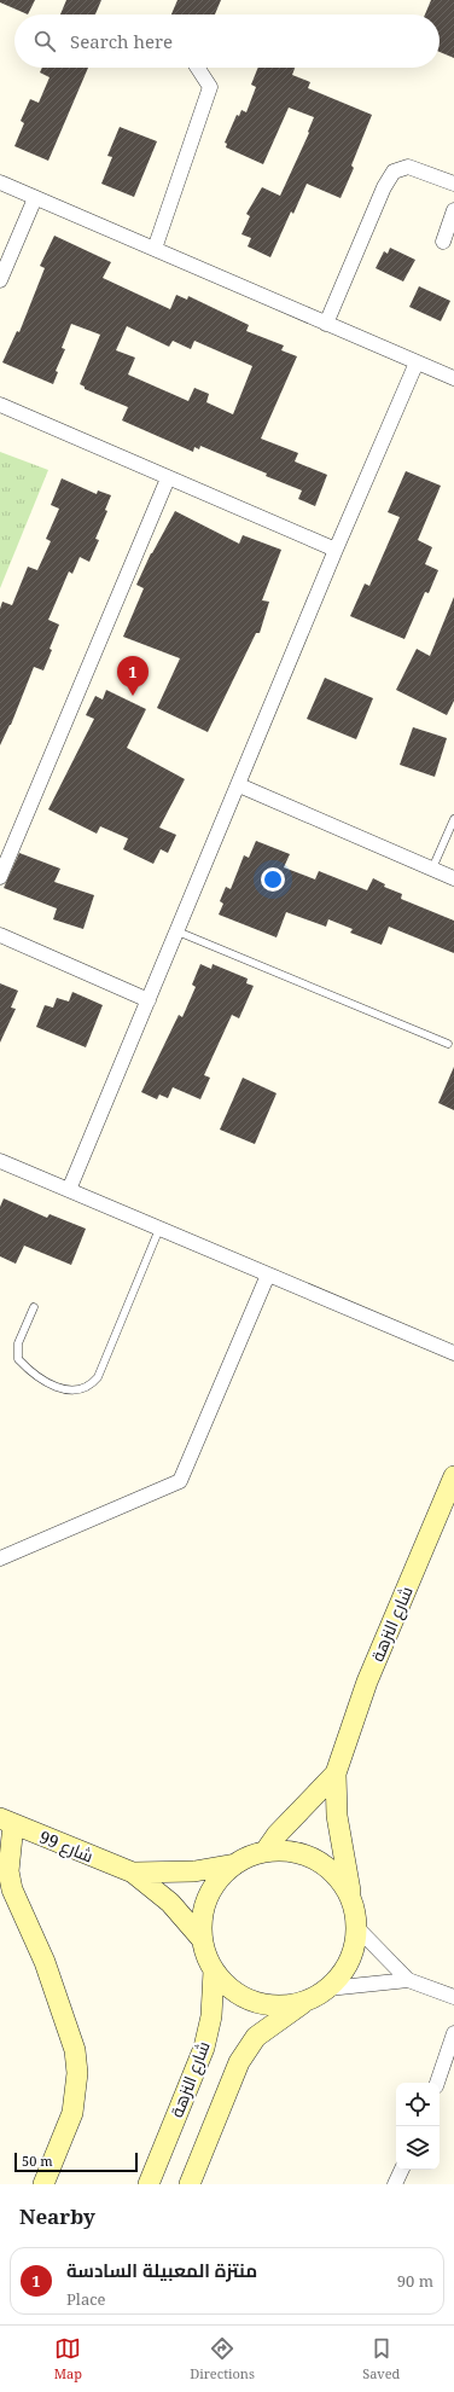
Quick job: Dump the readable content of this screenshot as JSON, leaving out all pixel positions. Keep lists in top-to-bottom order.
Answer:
{
  "streets": {
    "main road": ["شارع النزهة", "شارع 99"]
  },
  "crossings": [
    ["شارع النزهة", "شارع 99"]
  ],
  "scale_bar": "50 m",
  "page": {
    "search": "Search here",
    "pins": "1",
    "scale": "50 m",
    "heading": "Nearby",
    "list": [
      {
        "mark": "1",
        "name": "منتزة المعبيلة السادسة",
        "note": "Place",
        "value": "90 m"
      }
    ],
    "nav": ["Map", "Directions", "Saved"]
  }
}
